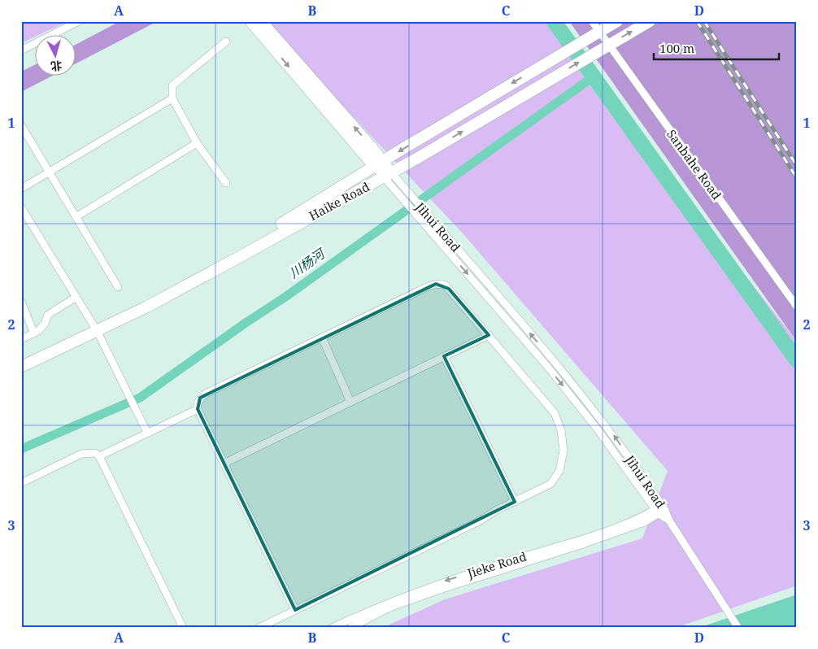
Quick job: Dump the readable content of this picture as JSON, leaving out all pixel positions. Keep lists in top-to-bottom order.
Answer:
{
  "streets": {
    "street": [
      "Sanbahe Road",
      "Haike Road",
      "Jihui Road",
      "Jieke Road"
    ]
  },
  "crossings": [
    ["Sanbahe Road", "Haike Road"],
    ["Haike Road", "Jihui Road"],
    ["Jihui Road", "Jieke Road"]
  ],
  "water": ["川杨河"],
  "scale_bar": "100 m",
  "north": "bottom",
  "grid": {
    "columns": [
      "A",
      "B",
      "C",
      "D"
    ],
    "rows": ["1", "2", "3"]
  }
}
